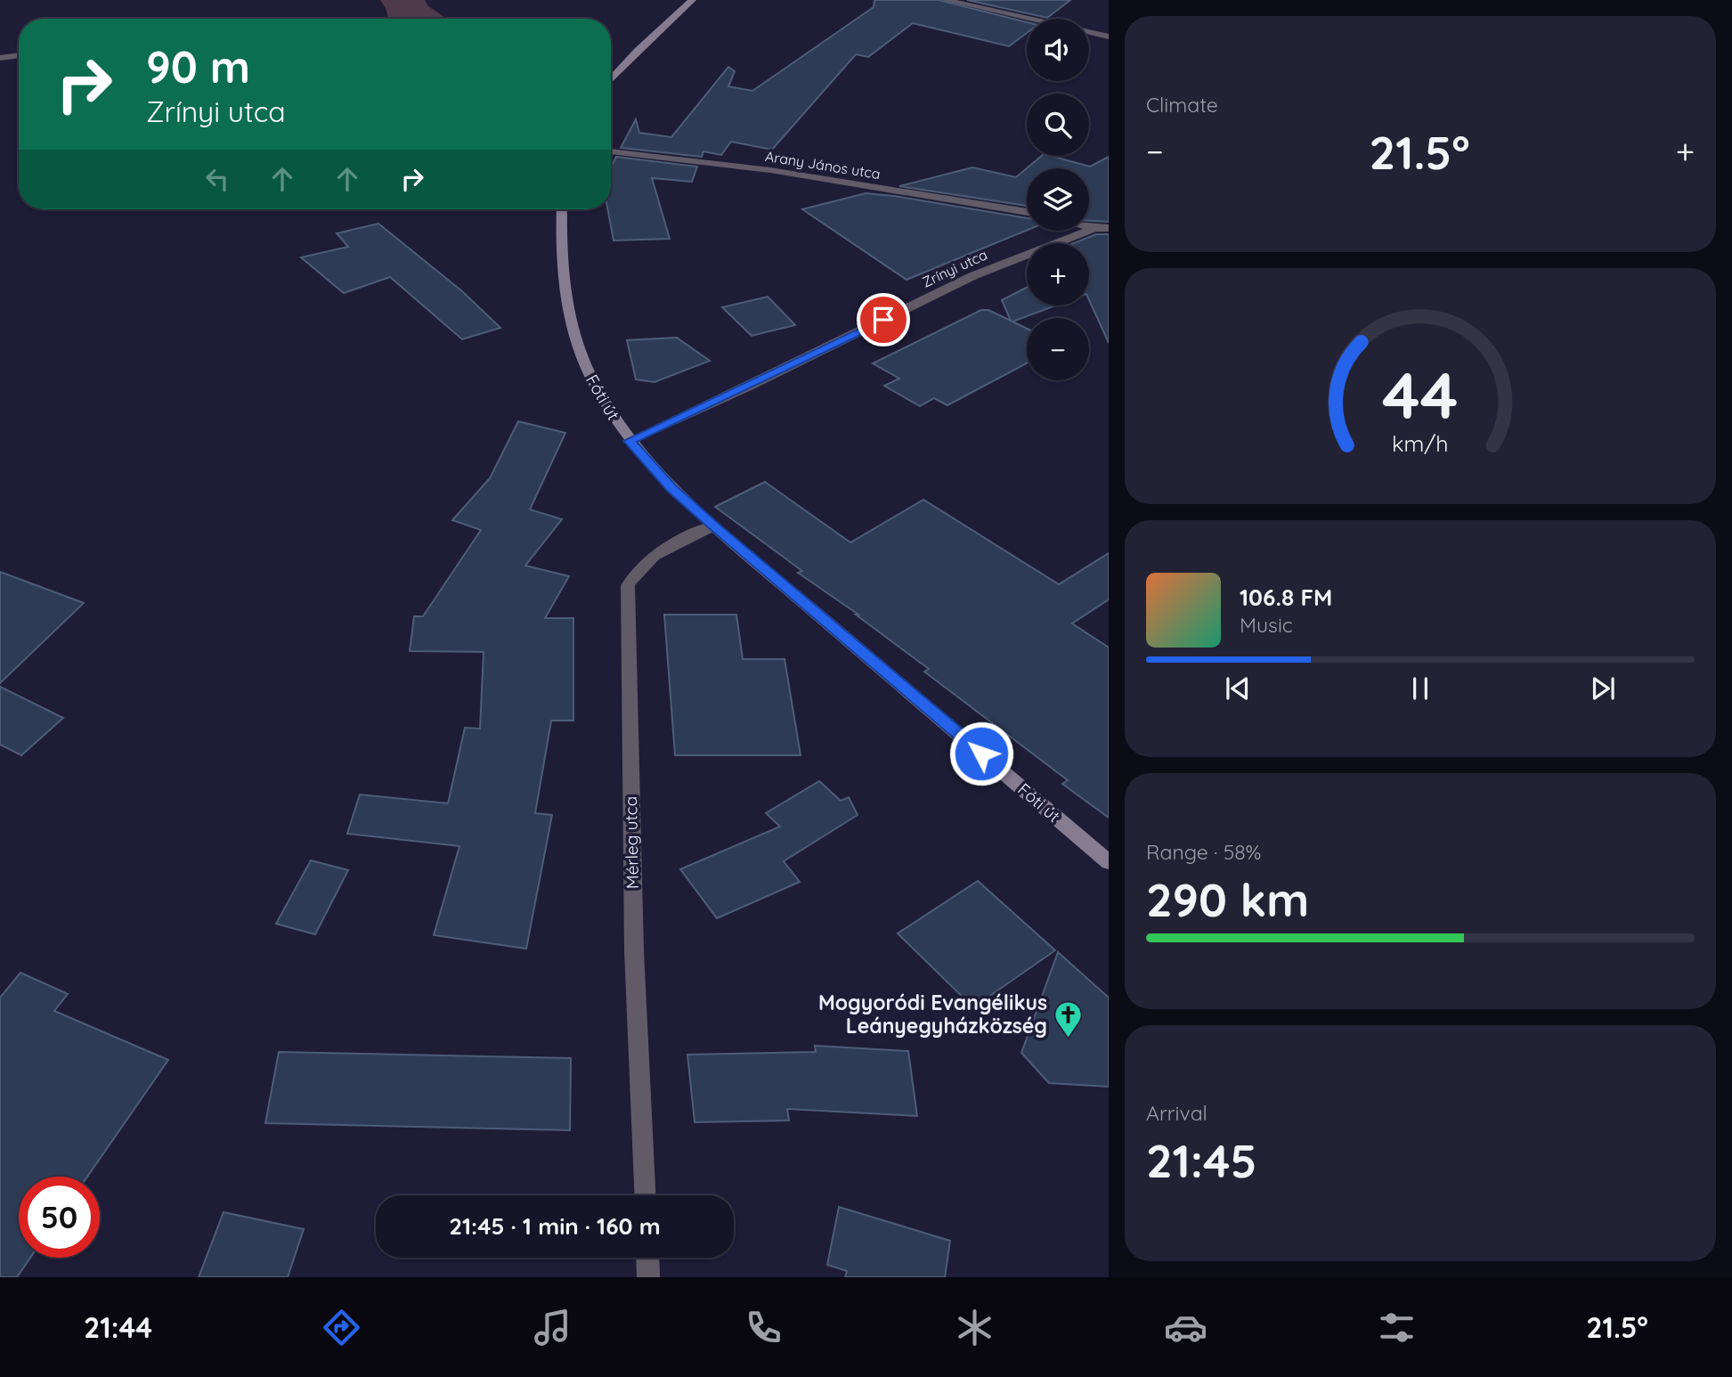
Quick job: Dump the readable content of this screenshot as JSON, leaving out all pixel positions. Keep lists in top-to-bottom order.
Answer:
{
  "streets": {
    "main road": ["Fóti út"],
    "street": ["Arany János utca", "Zrínyi utca", "Mérleg utca"]
  },
  "crossings": [
    ["Zrínyi utca", "Fóti út"],
    ["Fóti út", "Mérleg utca"]
  ],
  "places": {
    "church": ["Mogyoródi Evangélikus Leányegyházközség"]
  },
  "page": {
    "tile": [
      "Climate",
      ["Range · 58%", "290 km"],
      ["Arrival", "21:45"]
    ],
    "map_buttons": ["+", "−"],
    "turn": ["90 m", "Zrínyi utca"],
    "heat": ["−", "21.5°", "+"],
    "song": ["106.8 FM", "Music"],
    "limit": "50",
    "trip": "21:45 · 1 min · 160 m",
    "tabs": ["21:44", "21.5°"],
    "gauge": ["44", "km/h"]
  }
}
